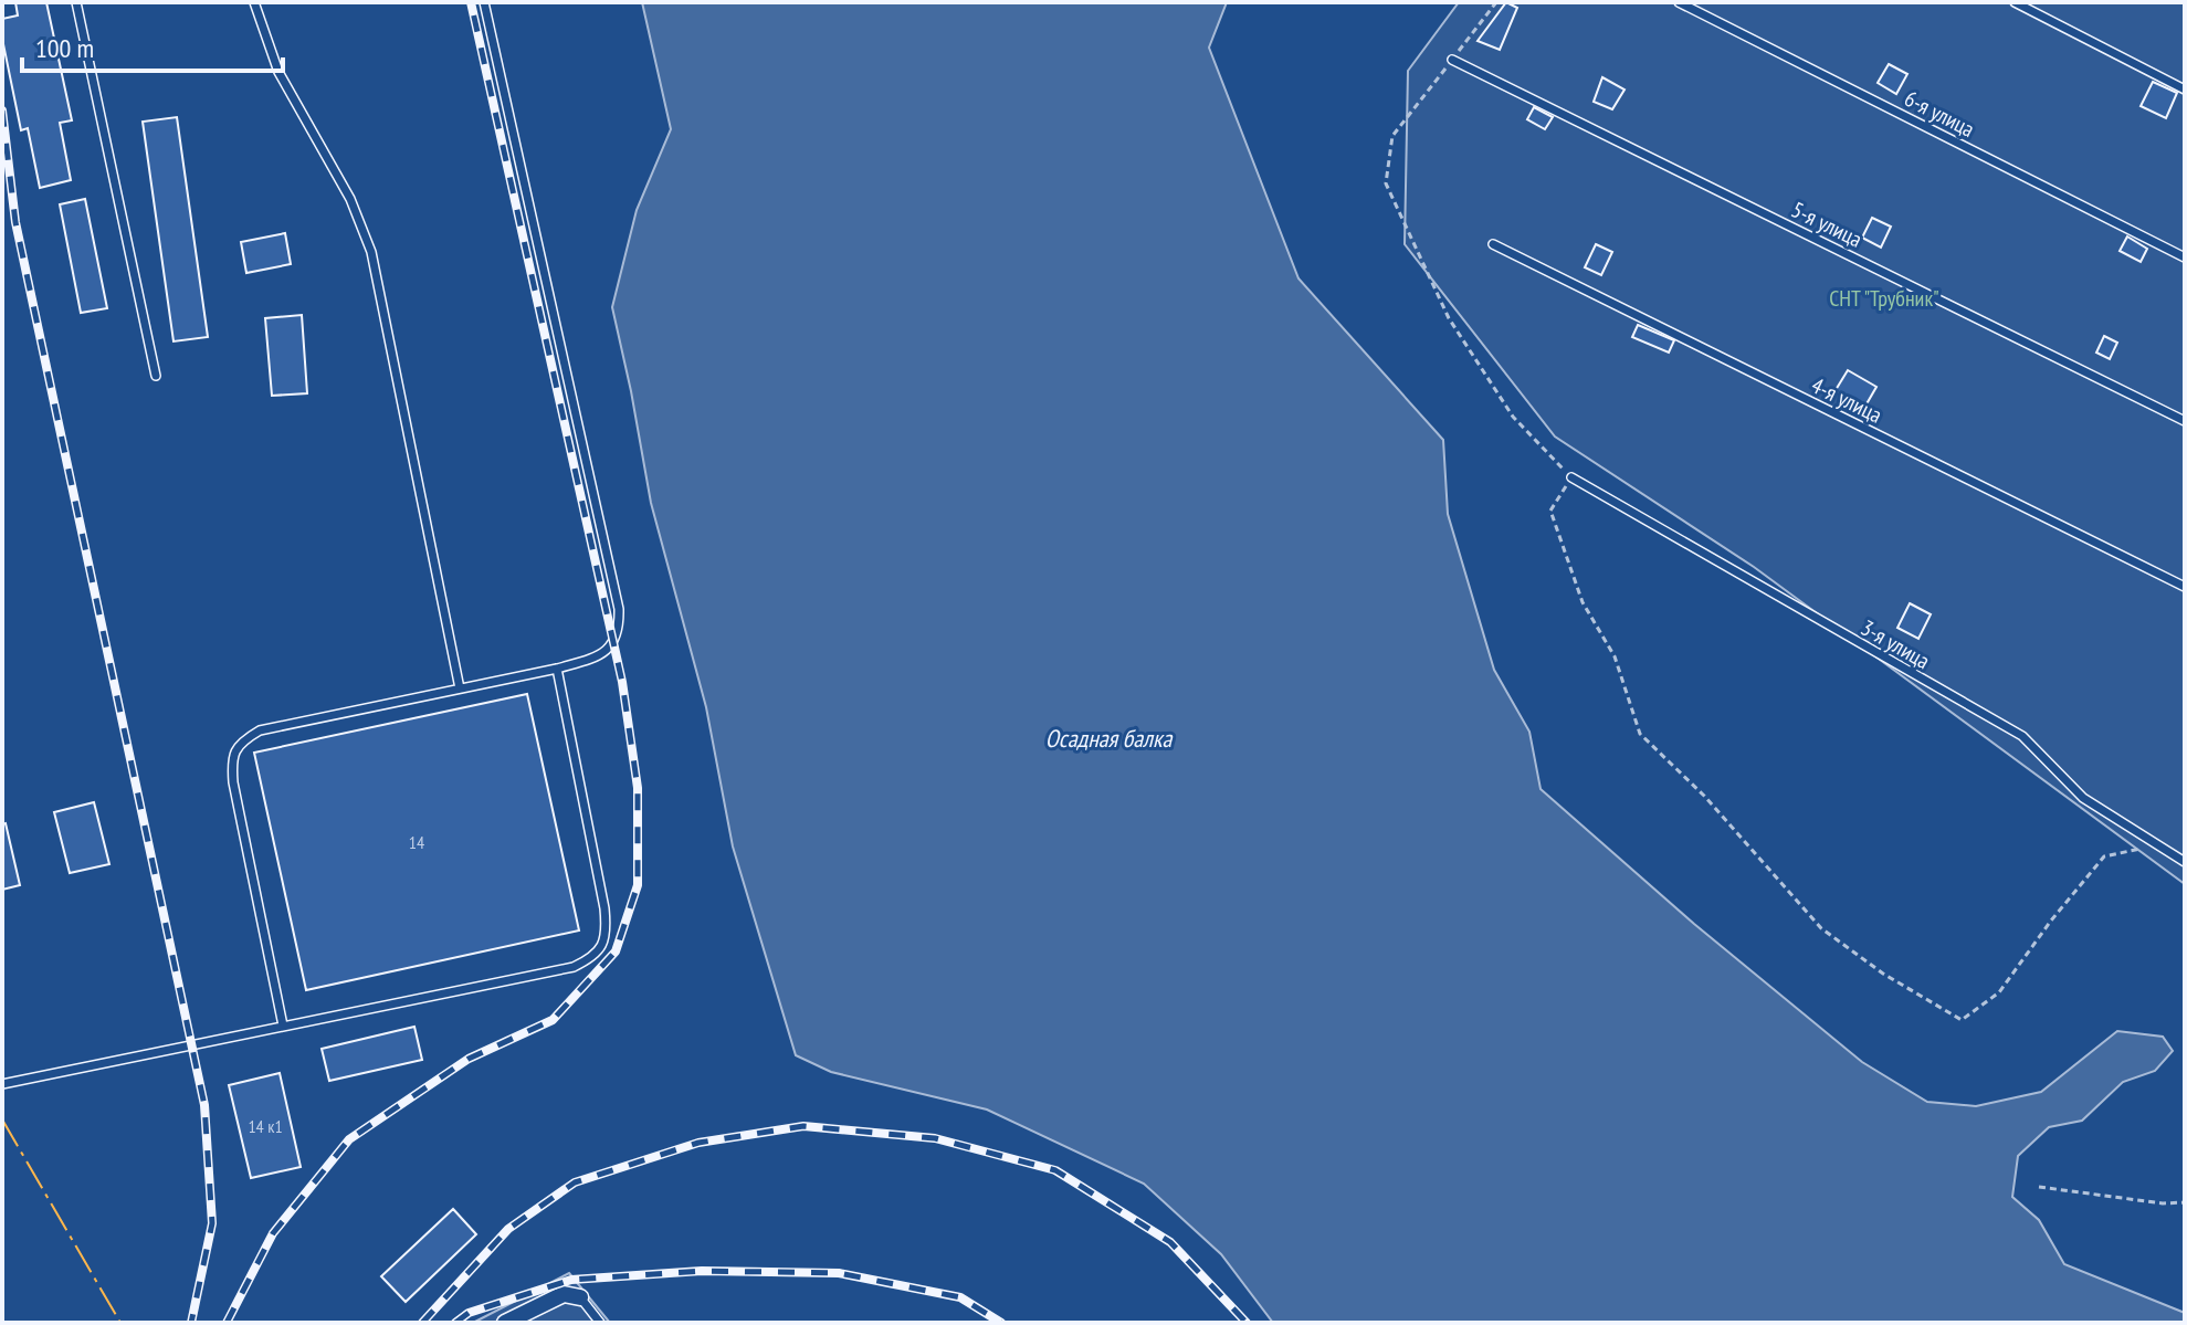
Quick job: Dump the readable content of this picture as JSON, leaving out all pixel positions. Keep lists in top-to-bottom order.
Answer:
{
  "streets": {
    "lane": [
      "6-я улица",
      "5-я улица",
      "4-я улица",
      "3-я улица"
    ]
  },
  "water": ["Осадная балка"],
  "parks": ["СНТ \"Трубник\""],
  "house_numbers": ["14", "14 к1"],
  "scale_bar": "100 m"
}
